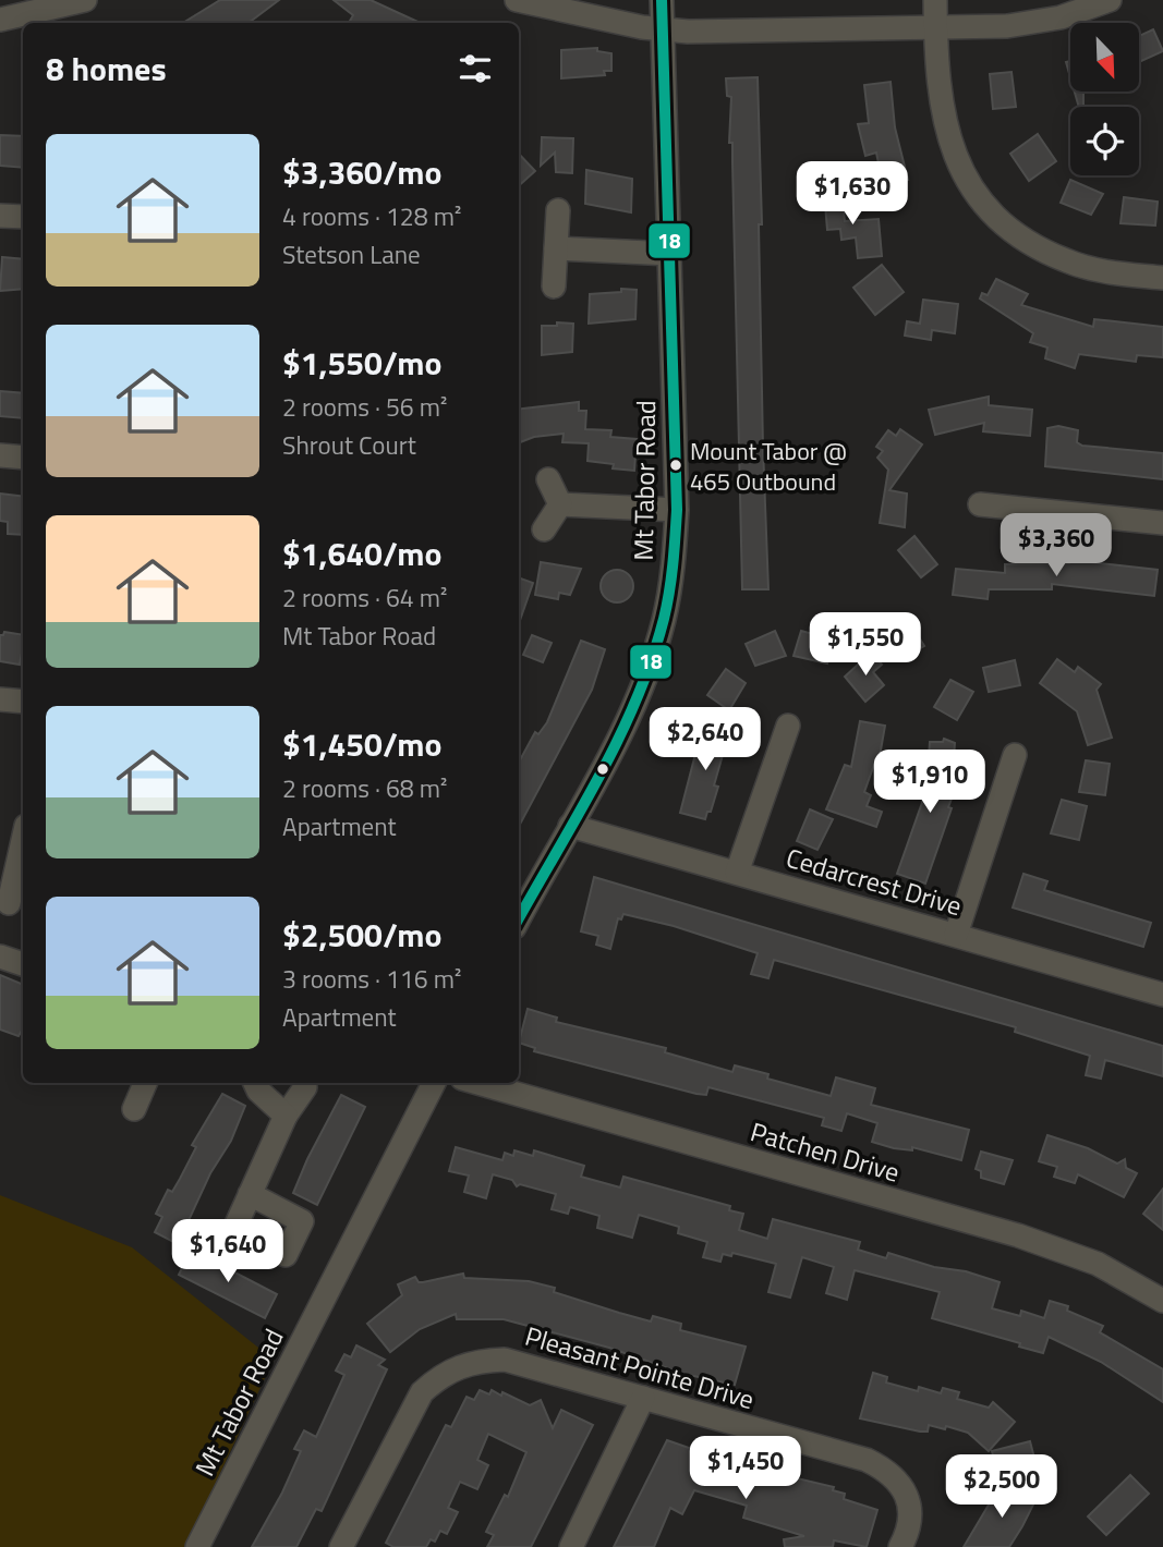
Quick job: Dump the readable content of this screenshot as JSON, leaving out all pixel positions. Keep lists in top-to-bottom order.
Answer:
{
  "streets": {
    "street": [
      "Mt Tabor Road",
      "Cedarcrest Drive",
      "Patchen Drive",
      "Pleasant Pointe Drive"
    ]
  },
  "crossings": [
    ["Mt Tabor Road", "Cedarcrest Drive"]
  ],
  "places": ["Mount Tabor @ 465 Outbound"],
  "lines": ["transit line 18"],
  "north": "bottom right",
  "page": {
    "heading": "8 homes",
    "list": [
      {
        "name": "$3,360/mo",
        "note": "4 rooms · 128 m² · Stetson Lane"
      },
      {
        "name": "$1,550/mo",
        "note": "2 rooms · 56 m² · Shrout Court"
      },
      {
        "name": "$1,640/mo",
        "note": "2 rooms · 64 m² · Mt Tabor Road"
      },
      {
        "name": "$1,450/mo",
        "note": "2 rooms · 68 m² · Apartment"
      },
      {
        "name": "$2,500/mo",
        "note": "3 rooms · 116 m² · Apartment"
      }
    ],
    "price": [
      "$1,630",
      "$3,360",
      "$1,550",
      "$2,640",
      "$1,910",
      "$1,640",
      "$1,450",
      "$2,500"
    ]
  }
}
